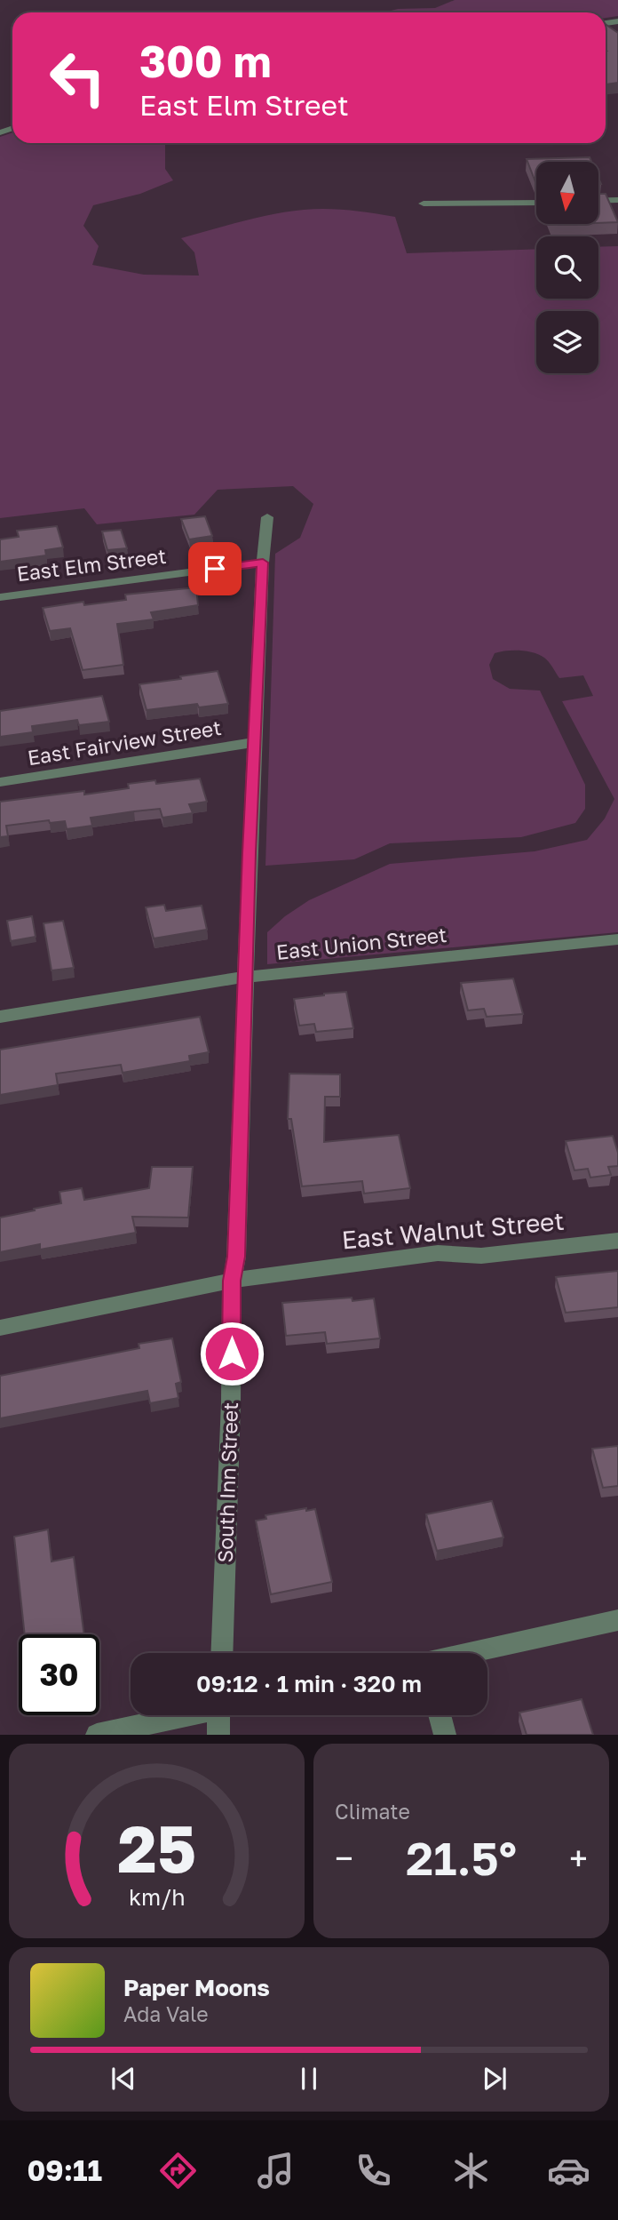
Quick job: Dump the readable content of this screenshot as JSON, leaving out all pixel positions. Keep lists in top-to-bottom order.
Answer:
{
  "streets": {
    "street": [
      "East Elm Street",
      "East Fairview Street",
      "East Union Street",
      "East Walnut Street",
      "South Inn Street"
    ]
  },
  "crossings": [
    ["East Elm Street", "South Inn Street"],
    ["East Fairview Street", "South Inn Street"],
    ["East Union Street", "South Inn Street"],
    ["East Walnut Street", "South Inn Street"]
  ],
  "north": "bottom",
  "page": {
    "turn": ["300 m", "East Elm Street"],
    "limit": "30",
    "trip": "09:12 · 1 min · 320 m",
    "tile": "Climate",
    "heat": ["−", "21.5°", "+"],
    "song": ["Paper Moons", "Ada Vale"],
    "tabs": "09:11",
    "gauge": ["25", "km/h"]
  }
}
